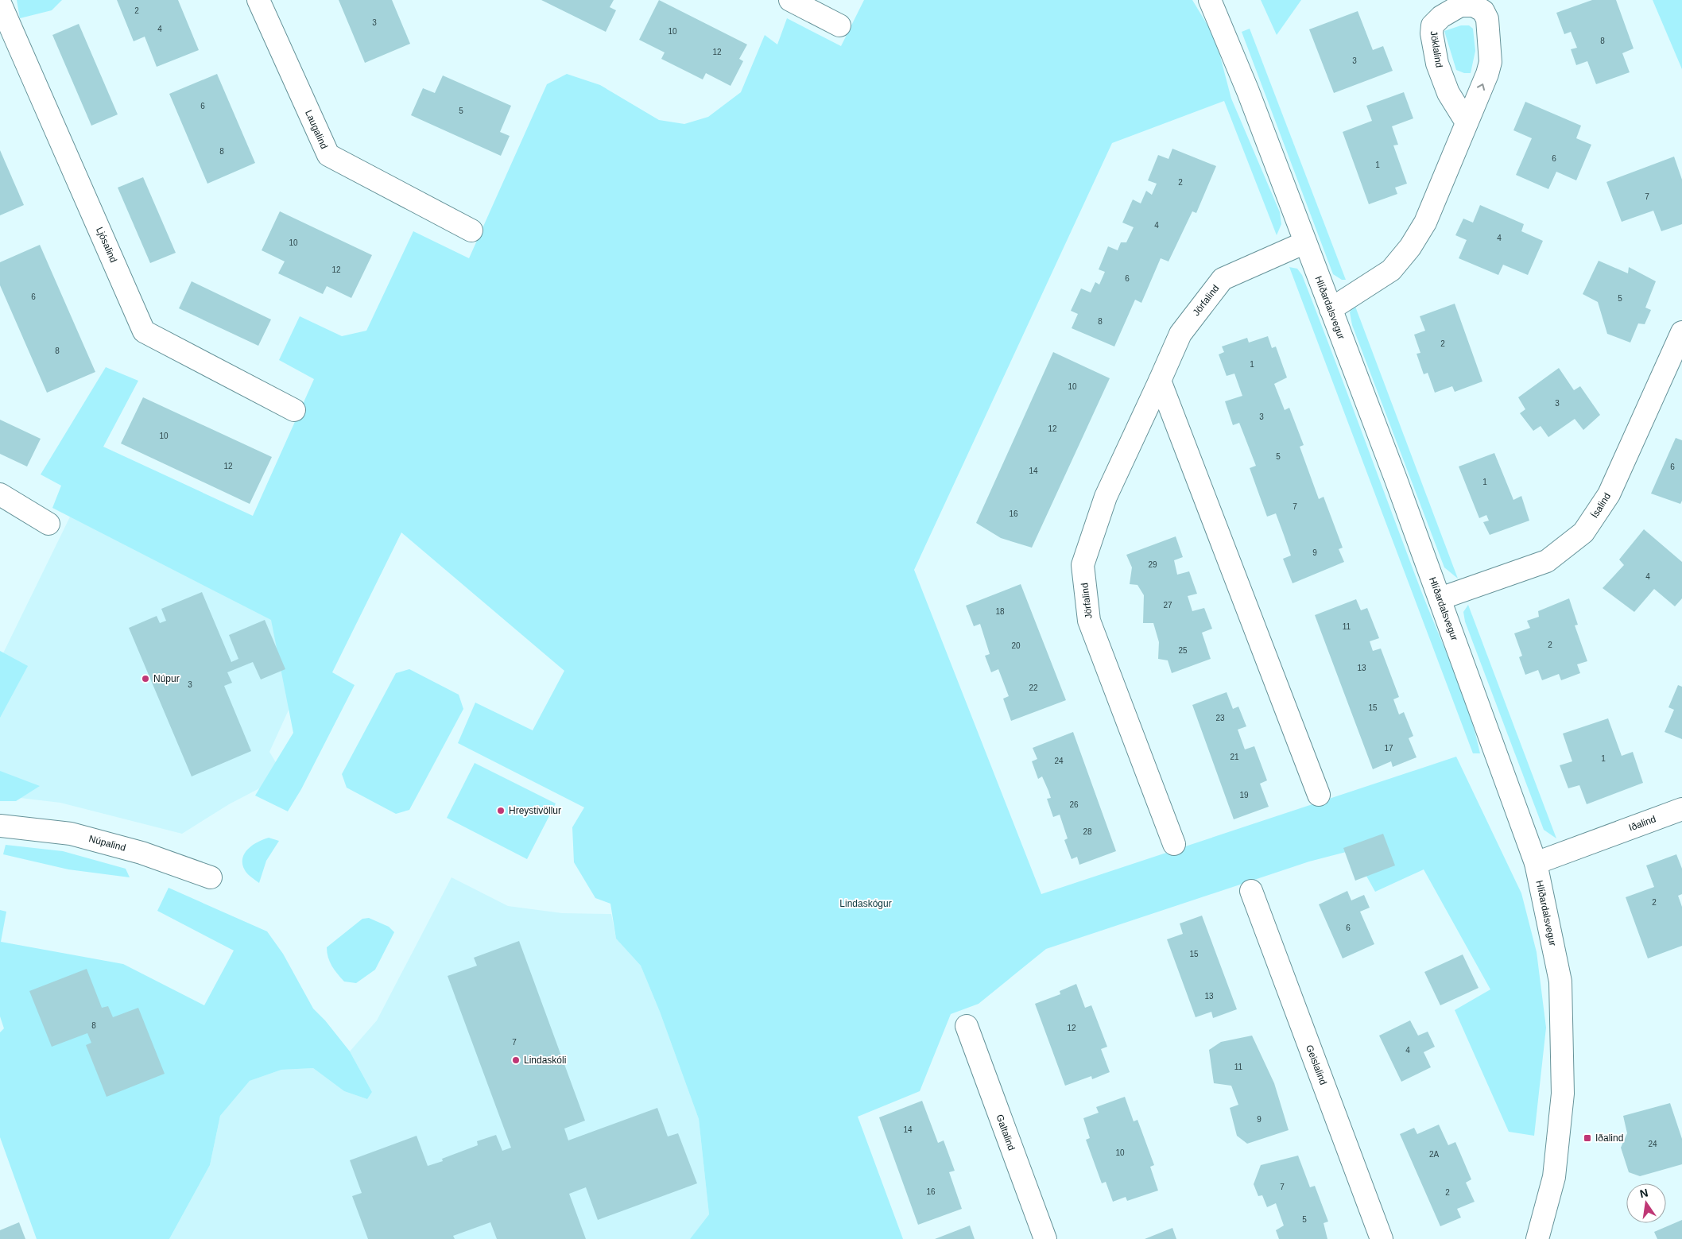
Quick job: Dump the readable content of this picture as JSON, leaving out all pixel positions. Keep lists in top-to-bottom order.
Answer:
{
  "streets": {
    "street": [
      "Jöklalind",
      "Laugalind",
      "Ljósalind",
      "Jörfalind",
      "Hlíðardalsvegur",
      "Ísalind",
      "Iðalind",
      "Núpalind",
      "Geislalind",
      "Galtalind"
    ]
  },
  "crossings": [
    ["Jöklalind", "Hlíðardalsvegur"],
    ["Jörfalind", "Hlíðardalsvegur"],
    ["Hlíðardalsvegur", "Ísalind"],
    ["Hlíðardalsvegur", "Iðalind"]
  ],
  "parks": ["Lindaskógur"],
  "places": {
    "other": ["Núpur", "Hreystivöllur", "Lindaskóli"],
    "transit": ["Iðalind"]
  },
  "house_numbers": [
    "2",
    "3",
    "4",
    "10",
    "8",
    "12",
    "3",
    "6",
    "5",
    "8",
    "6",
    "1",
    "2",
    "7",
    "4",
    "4",
    "10",
    "12",
    "6",
    "6",
    "5",
    "8",
    "2",
    "8",
    "1",
    "10",
    "3",
    "3",
    "12",
    "10",
    "5",
    "12",
    "6",
    "14",
    "1",
    "7",
    "16",
    "9",
    "29",
    "4",
    "27",
    "18",
    "11",
    "2",
    "20",
    "25",
    "13",
    "3",
    "22",
    "15",
    "23",
    "17",
    "21",
    "1",
    "24",
    "19",
    "26",
    "28",
    "2",
    "6",
    "15",
    "13",
    "8",
    "12",
    "7",
    "4",
    "11",
    "9",
    "14",
    "24",
    "10",
    "2A",
    "7",
    "16",
    "2",
    "5"
  ],
  "north": "top"
}
